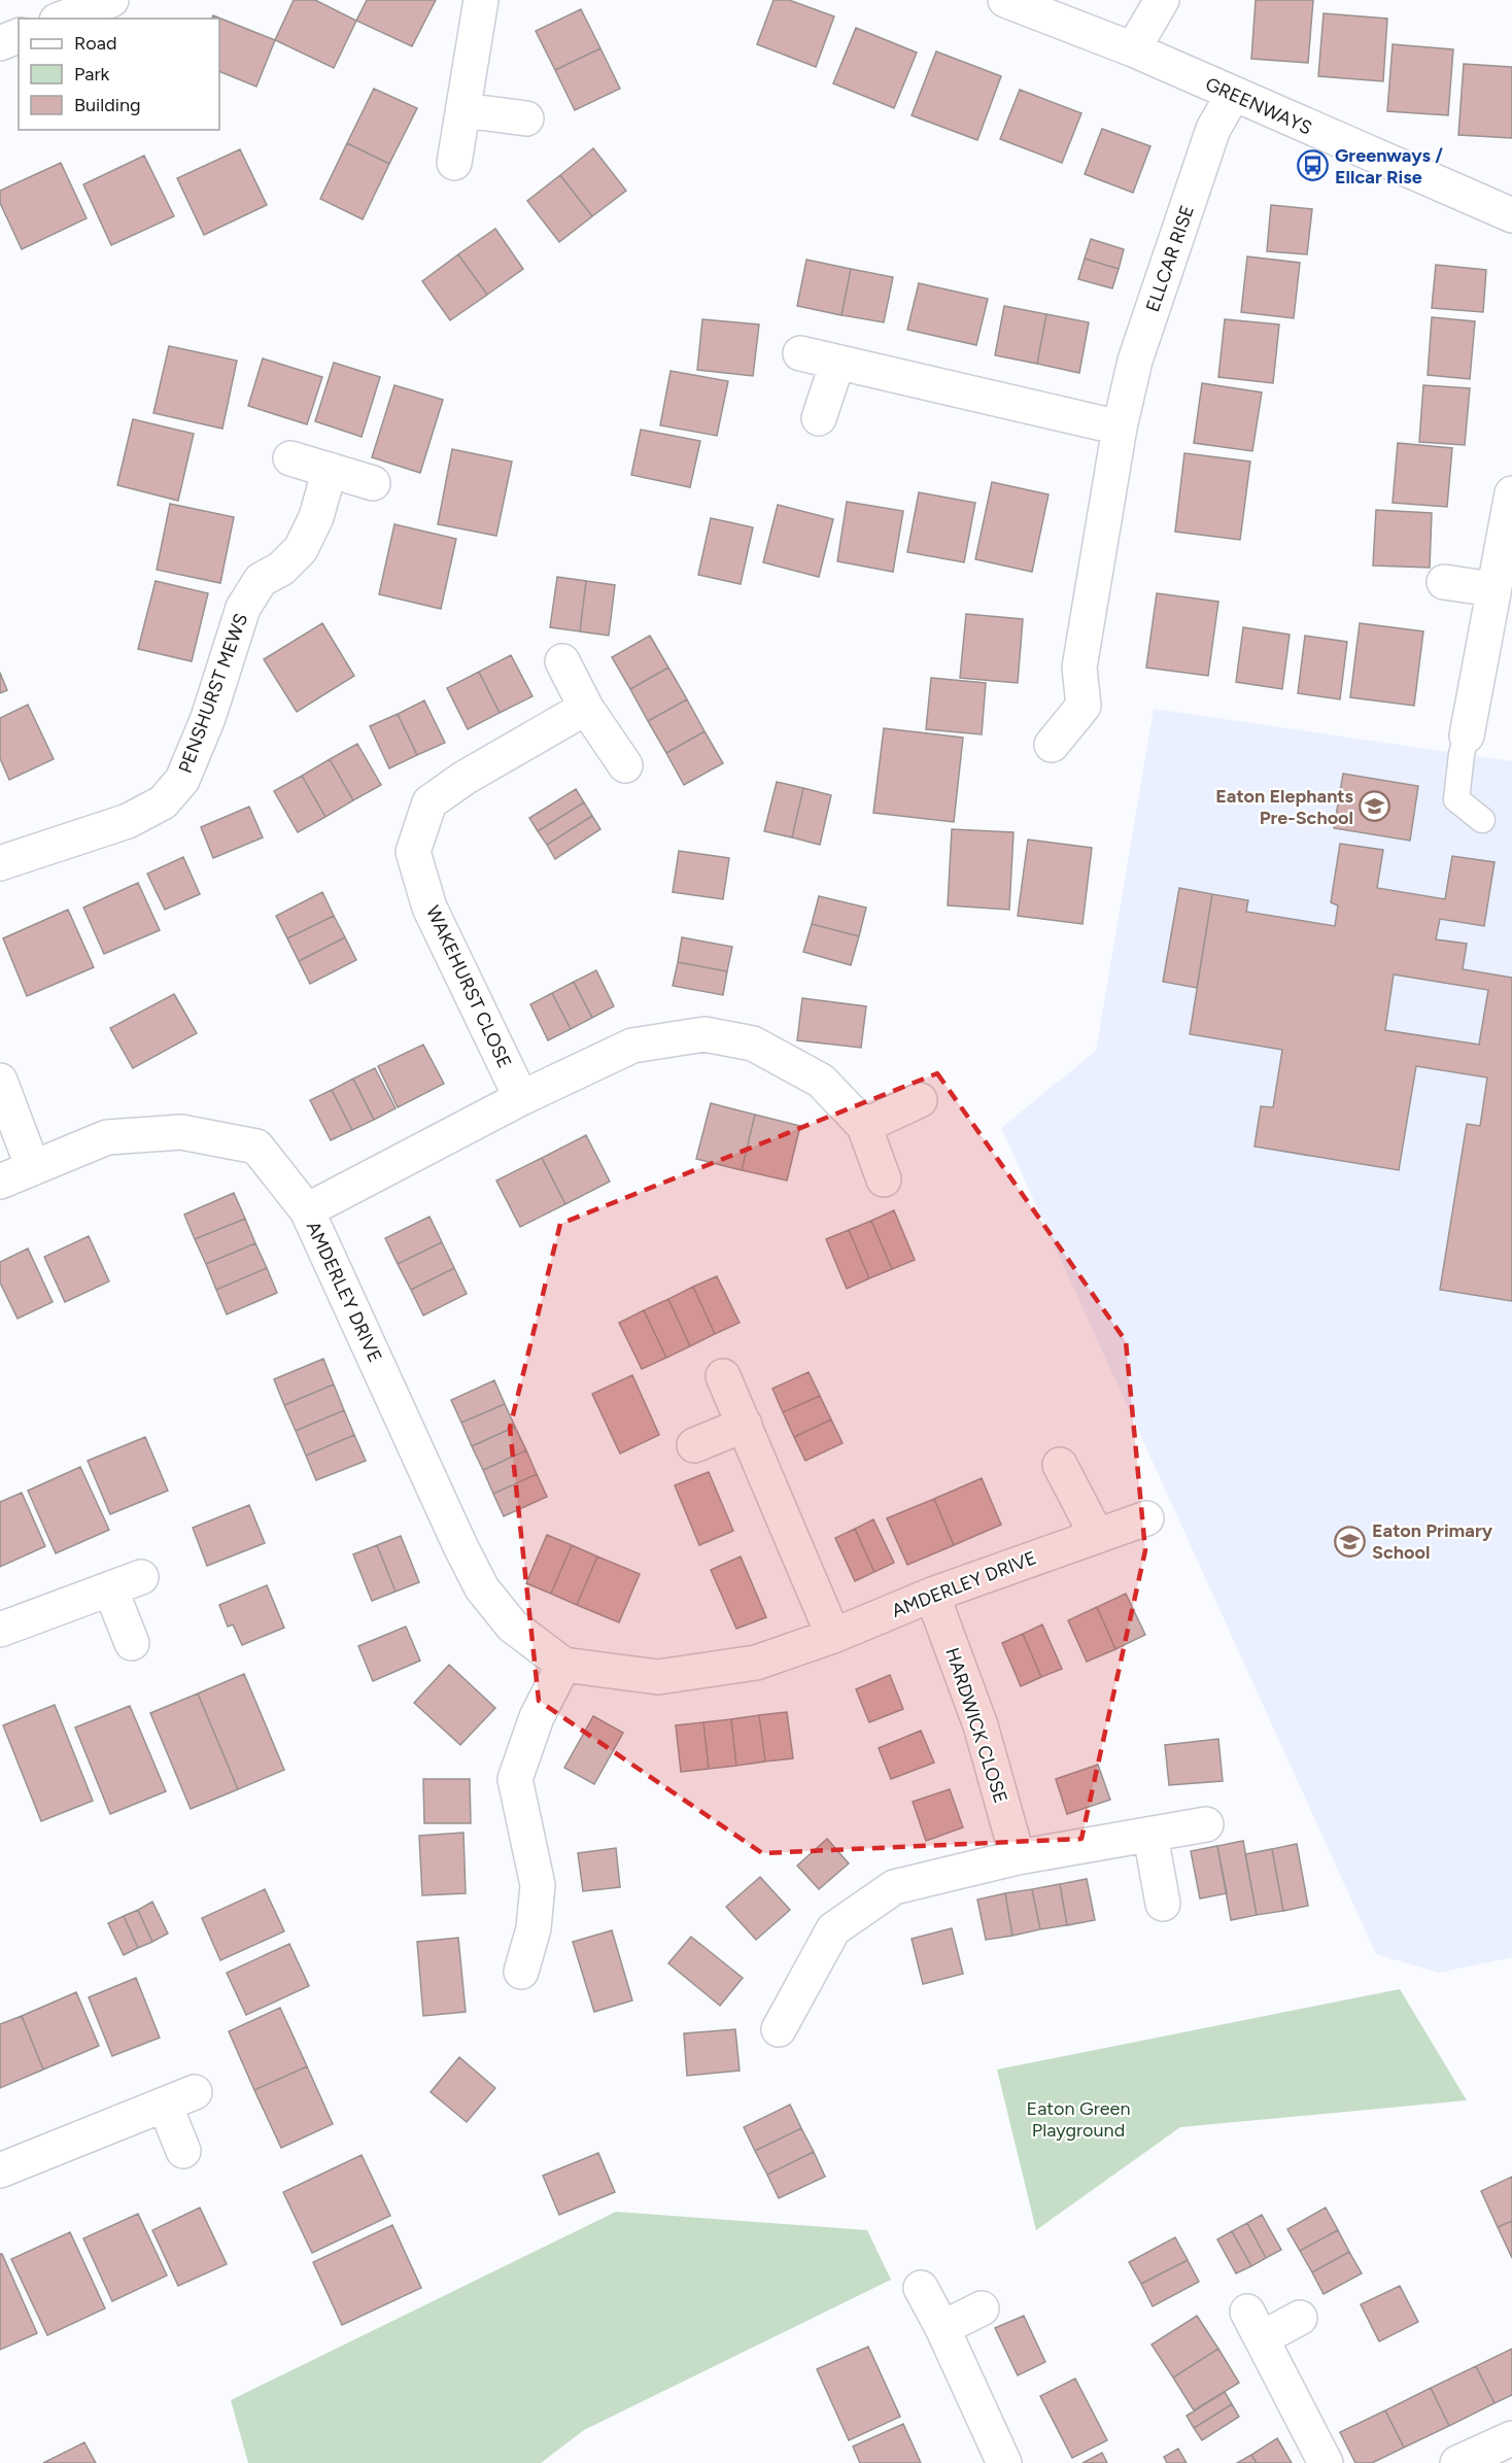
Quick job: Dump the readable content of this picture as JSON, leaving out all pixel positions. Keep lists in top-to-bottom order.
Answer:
{
  "streets": {
    "street": [
      "GREENWAYS",
      "ELLCAR RISE",
      "PENSHURST MEWS",
      "WAKEHURST CLOSE",
      "AMDERLEY DRIVE",
      "HARDWICK CLOSE"
    ]
  },
  "crossings": [
    ["GREENWAYS", "ELLCAR RISE"],
    ["AMDERLEY DRIVE", "HARDWICK CLOSE"]
  ],
  "parks": ["Eaton Green Playground"],
  "places": {
    "bus stop": ["Greenways / Ellcar Rise"],
    "school or university": ["Eaton Elephants Pre-School", "Eaton Primary School"]
  },
  "legend": ["Road", "Park", "Building"]
}
